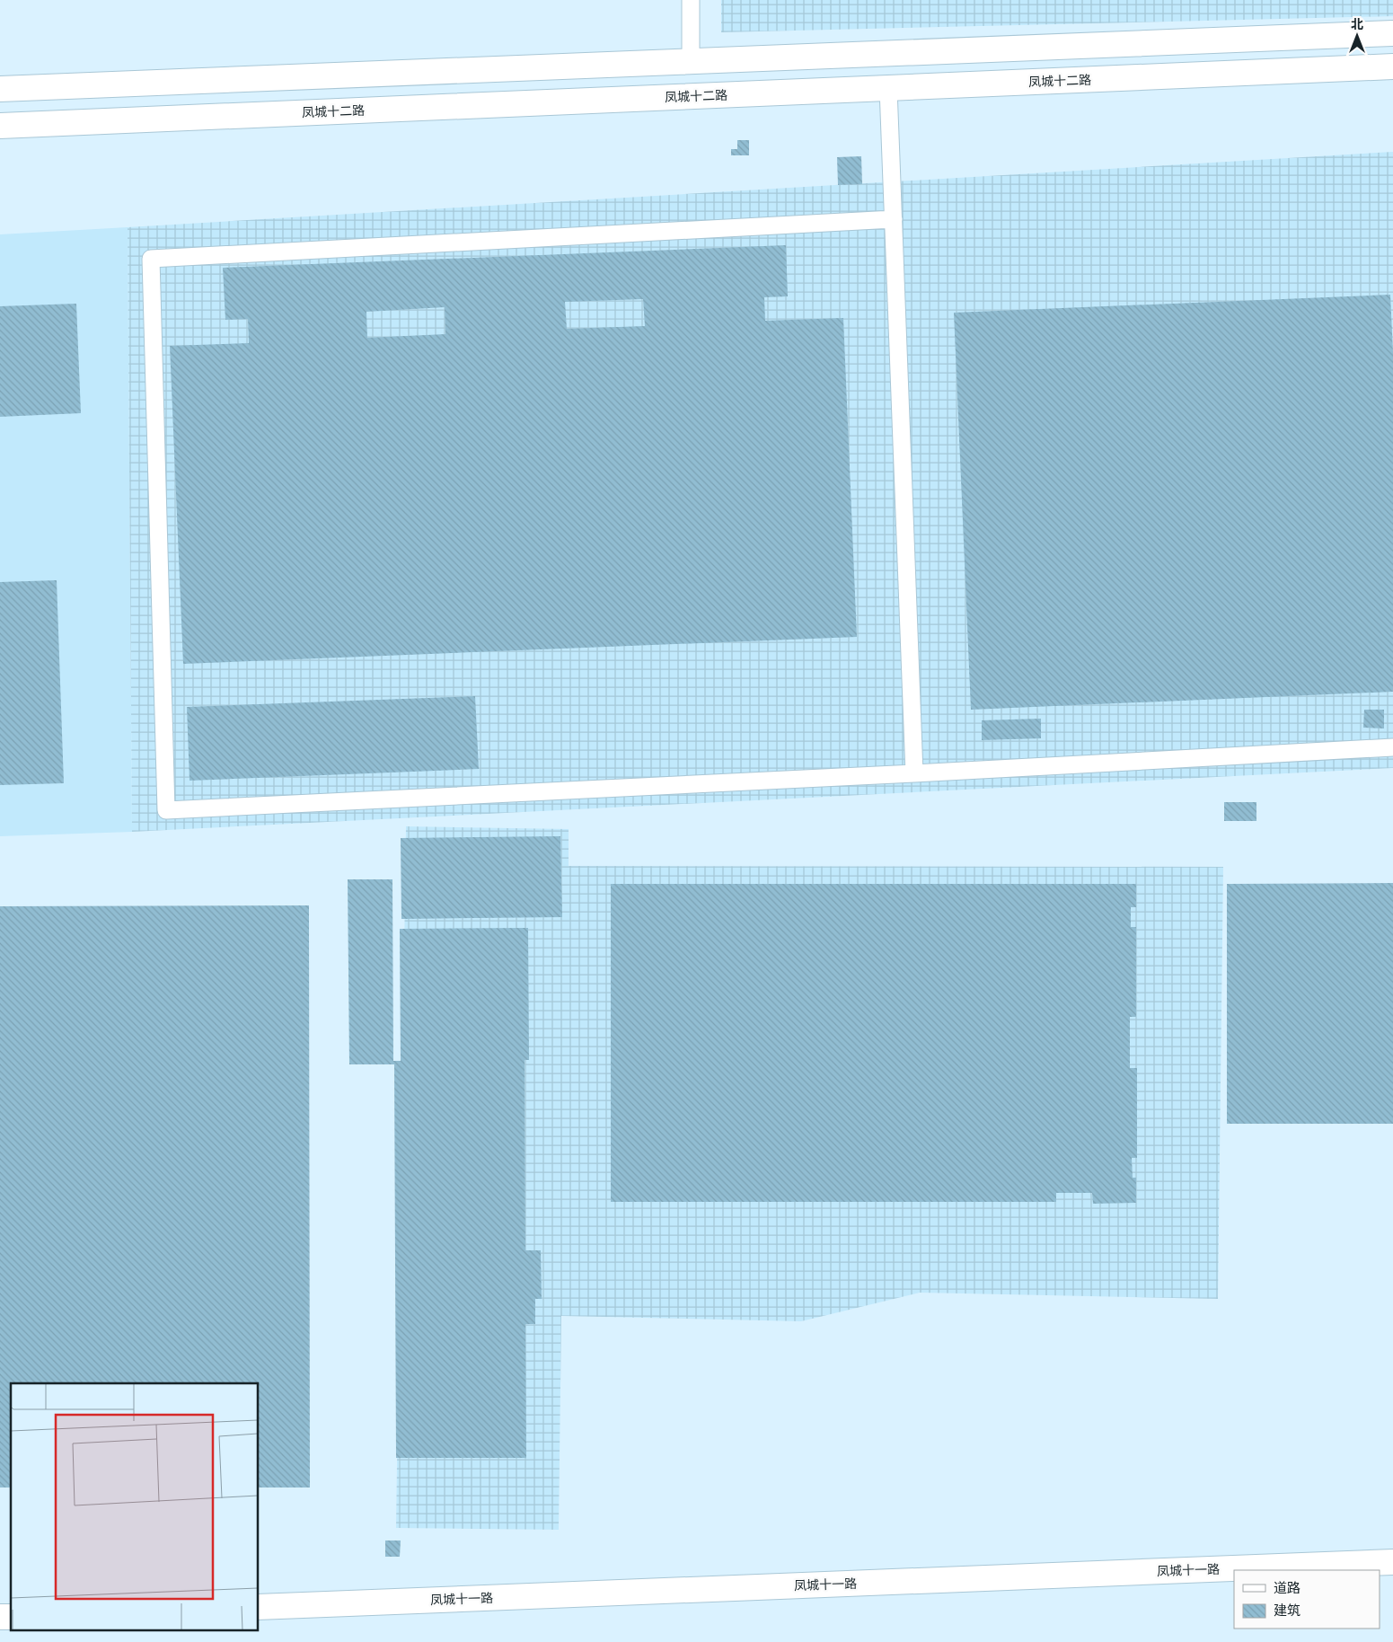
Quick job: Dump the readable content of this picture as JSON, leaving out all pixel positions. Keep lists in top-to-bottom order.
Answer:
{
  "streets": {
    "main road": ["凤城十二路", "凤城十一路"]
  },
  "legend": ["道路", "建筑"],
  "north": "top"
}
